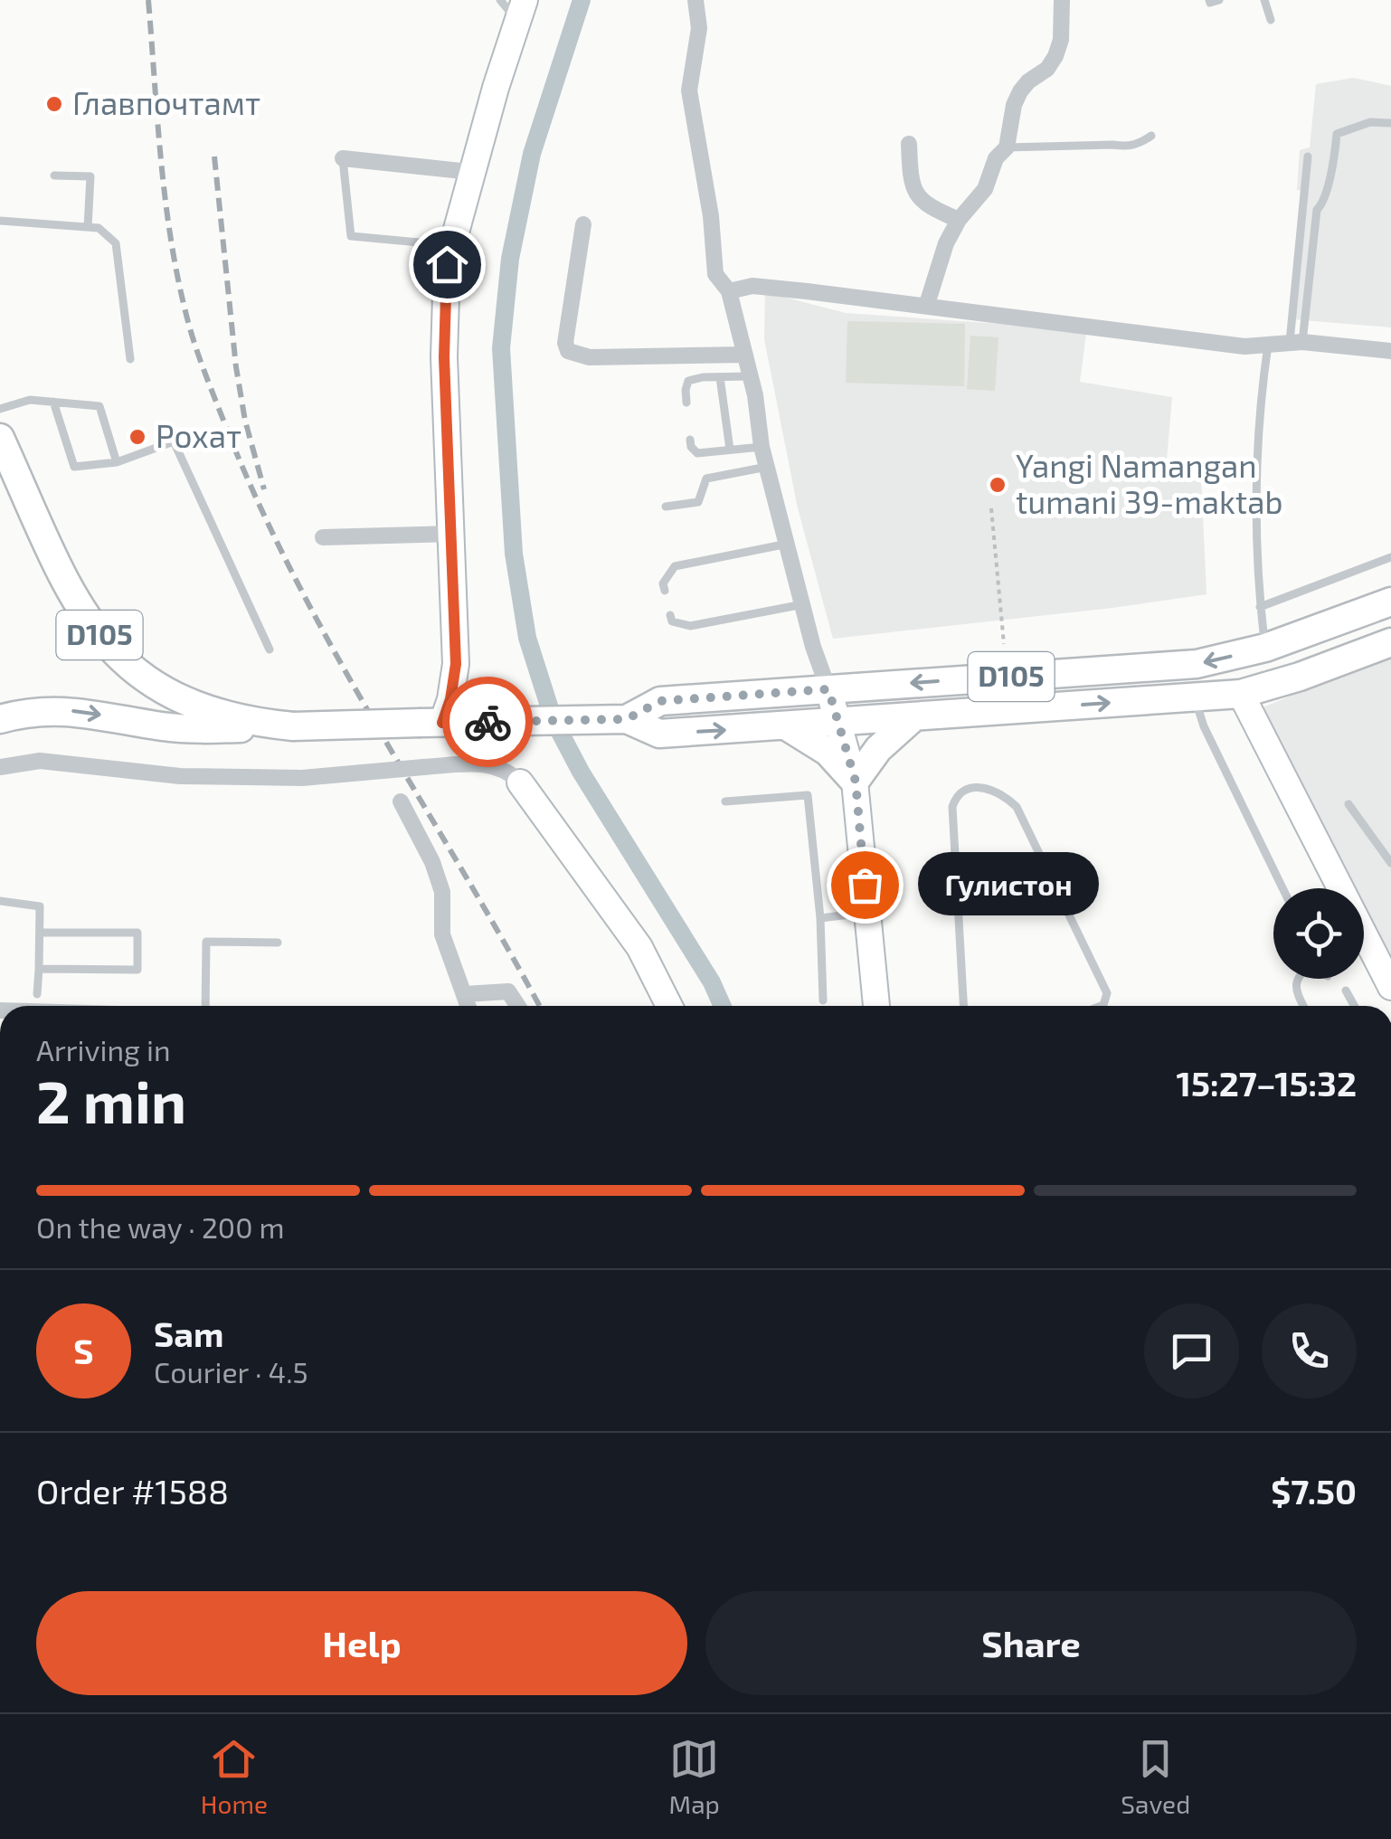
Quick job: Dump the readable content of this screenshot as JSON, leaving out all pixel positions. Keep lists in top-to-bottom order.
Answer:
{
  "streets": {
    "main road": ["D105"]
  },
  "places": [
    "Главпочтамт",
    "Рохат",
    "Yangi Namangan tumani 39-maktab",
    "Гулистон"
  ],
  "page": {
    "bubble": "Гулистон",
    "heading": ["2 min", "Arriving in", "15:27–15:32"],
    "panel": [
      "Sam",
      "Courier · 4.5",
      "Order #1588",
      "$7.50"
    ],
    "bar": "On the way · 200 m",
    "round": "S",
    "buttons": ["Help", "Share"],
    "tabs": ["Home", "Map", "Saved"]
  }
}
